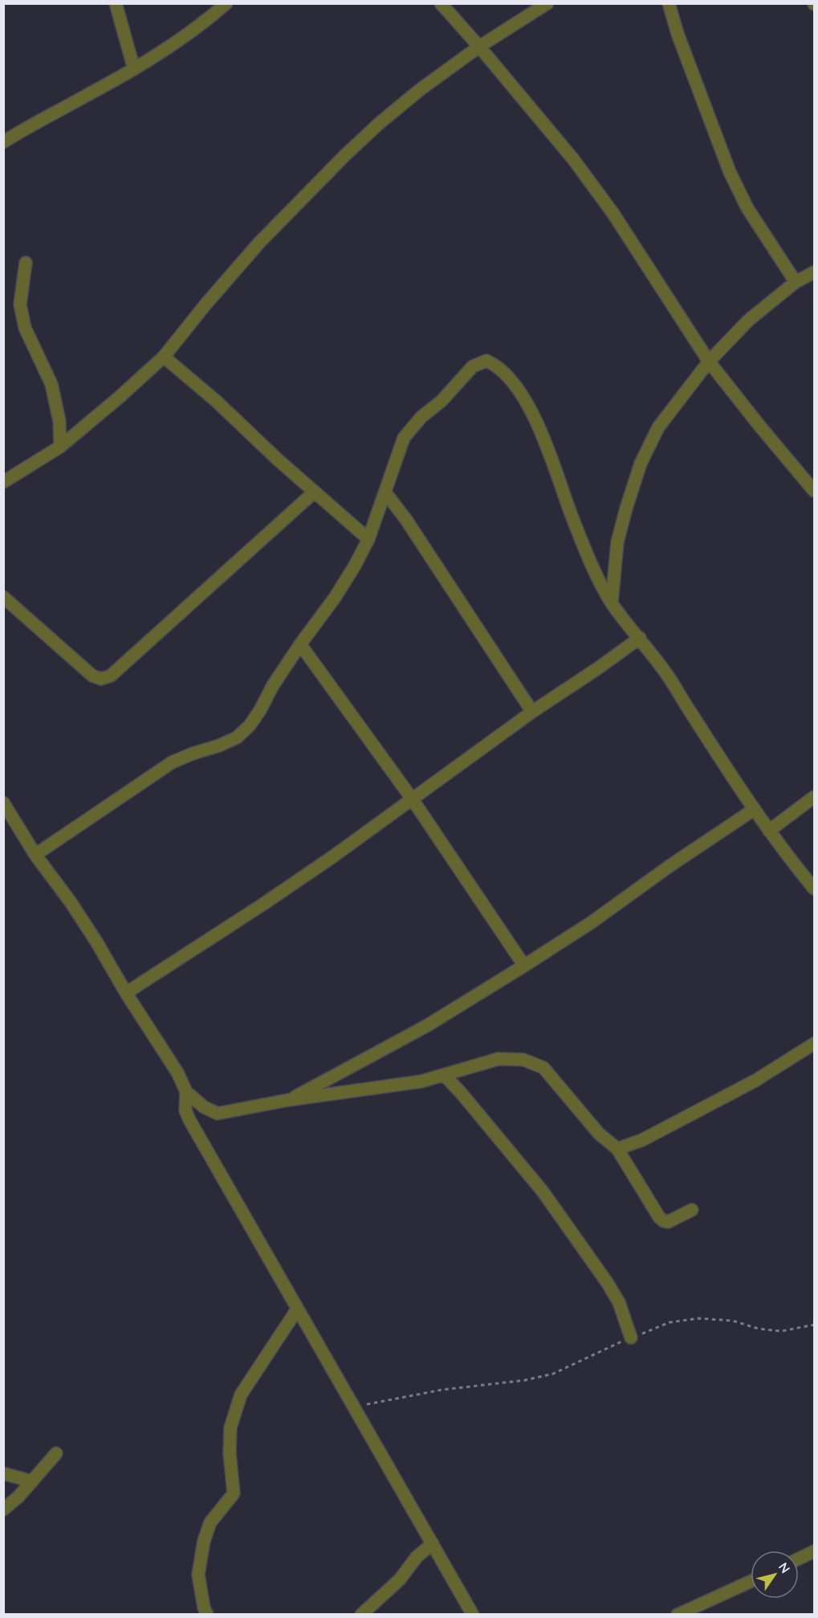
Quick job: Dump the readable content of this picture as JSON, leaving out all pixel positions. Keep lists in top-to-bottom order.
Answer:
{
  "north": "top right"
}
